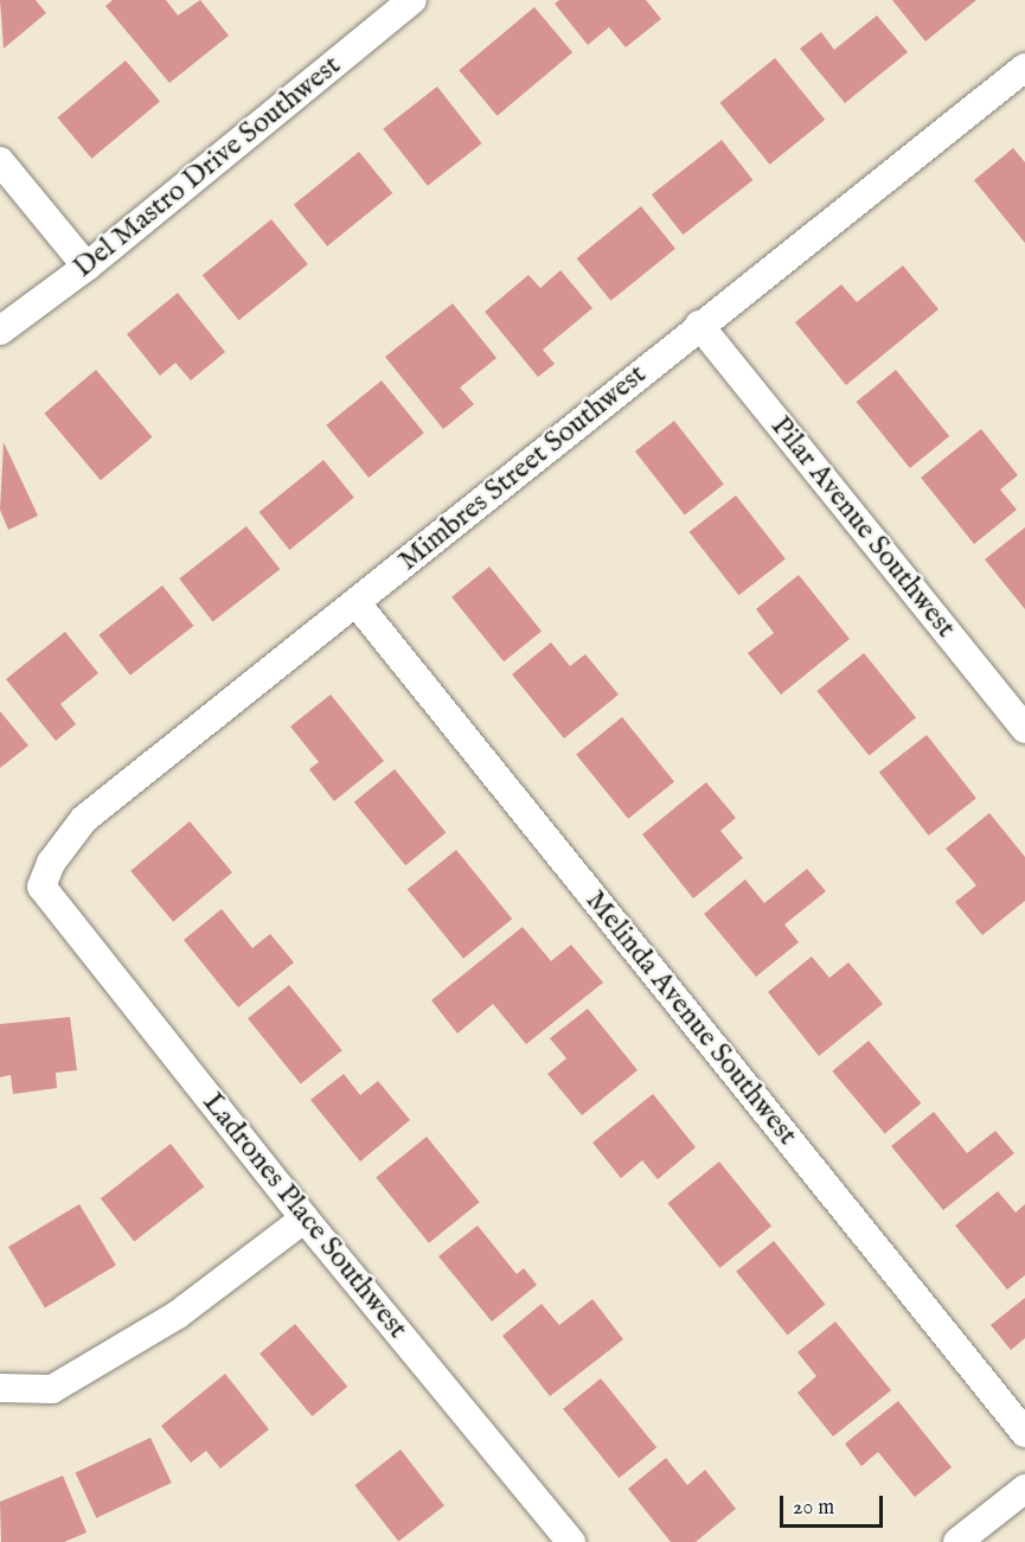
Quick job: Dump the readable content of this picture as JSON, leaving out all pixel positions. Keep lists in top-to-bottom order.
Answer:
{
  "streets": {
    "street": [
      "Del Mastro Drive Southwest",
      "Mimbres Street Southwest",
      "Pilar Avenue Southwest",
      "Melinda Avenue Southwest",
      "Ladrones Place Southwest"
    ]
  },
  "crossings": [
    ["Mimbres Street Southwest", "Pilar Avenue Southwest"],
    ["Mimbres Street Southwest", "Melinda Avenue Southwest"],
    ["Mimbres Street Southwest", "Ladrones Place Southwest"]
  ],
  "scale_bar": "20 m"
}
